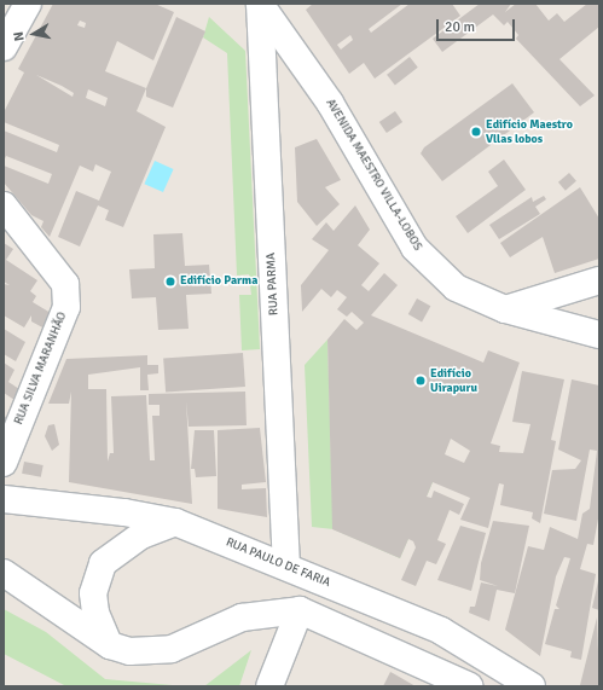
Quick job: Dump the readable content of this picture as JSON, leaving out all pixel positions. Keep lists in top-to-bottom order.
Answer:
{
  "streets": {
    "street": [
      "AVENIDA MAESTRO VILLA-LOBOS",
      "RUA PARMA",
      "RUA SILVA MARANHÃO",
      "RUA PAULO DE FARIA"
    ]
  },
  "crossings": [
    ["AVENIDA MAESTRO VILLA-LOBOS", "RUA PARMA"],
    ["RUA PARMA", "RUA PAULO DE FARIA"]
  ],
  "places": ["Edifício Maestro Vllas lobos", "Edifício Parma", "Edifício Uirapuru"],
  "scale_bar": "20 m",
  "north": "left"
}
